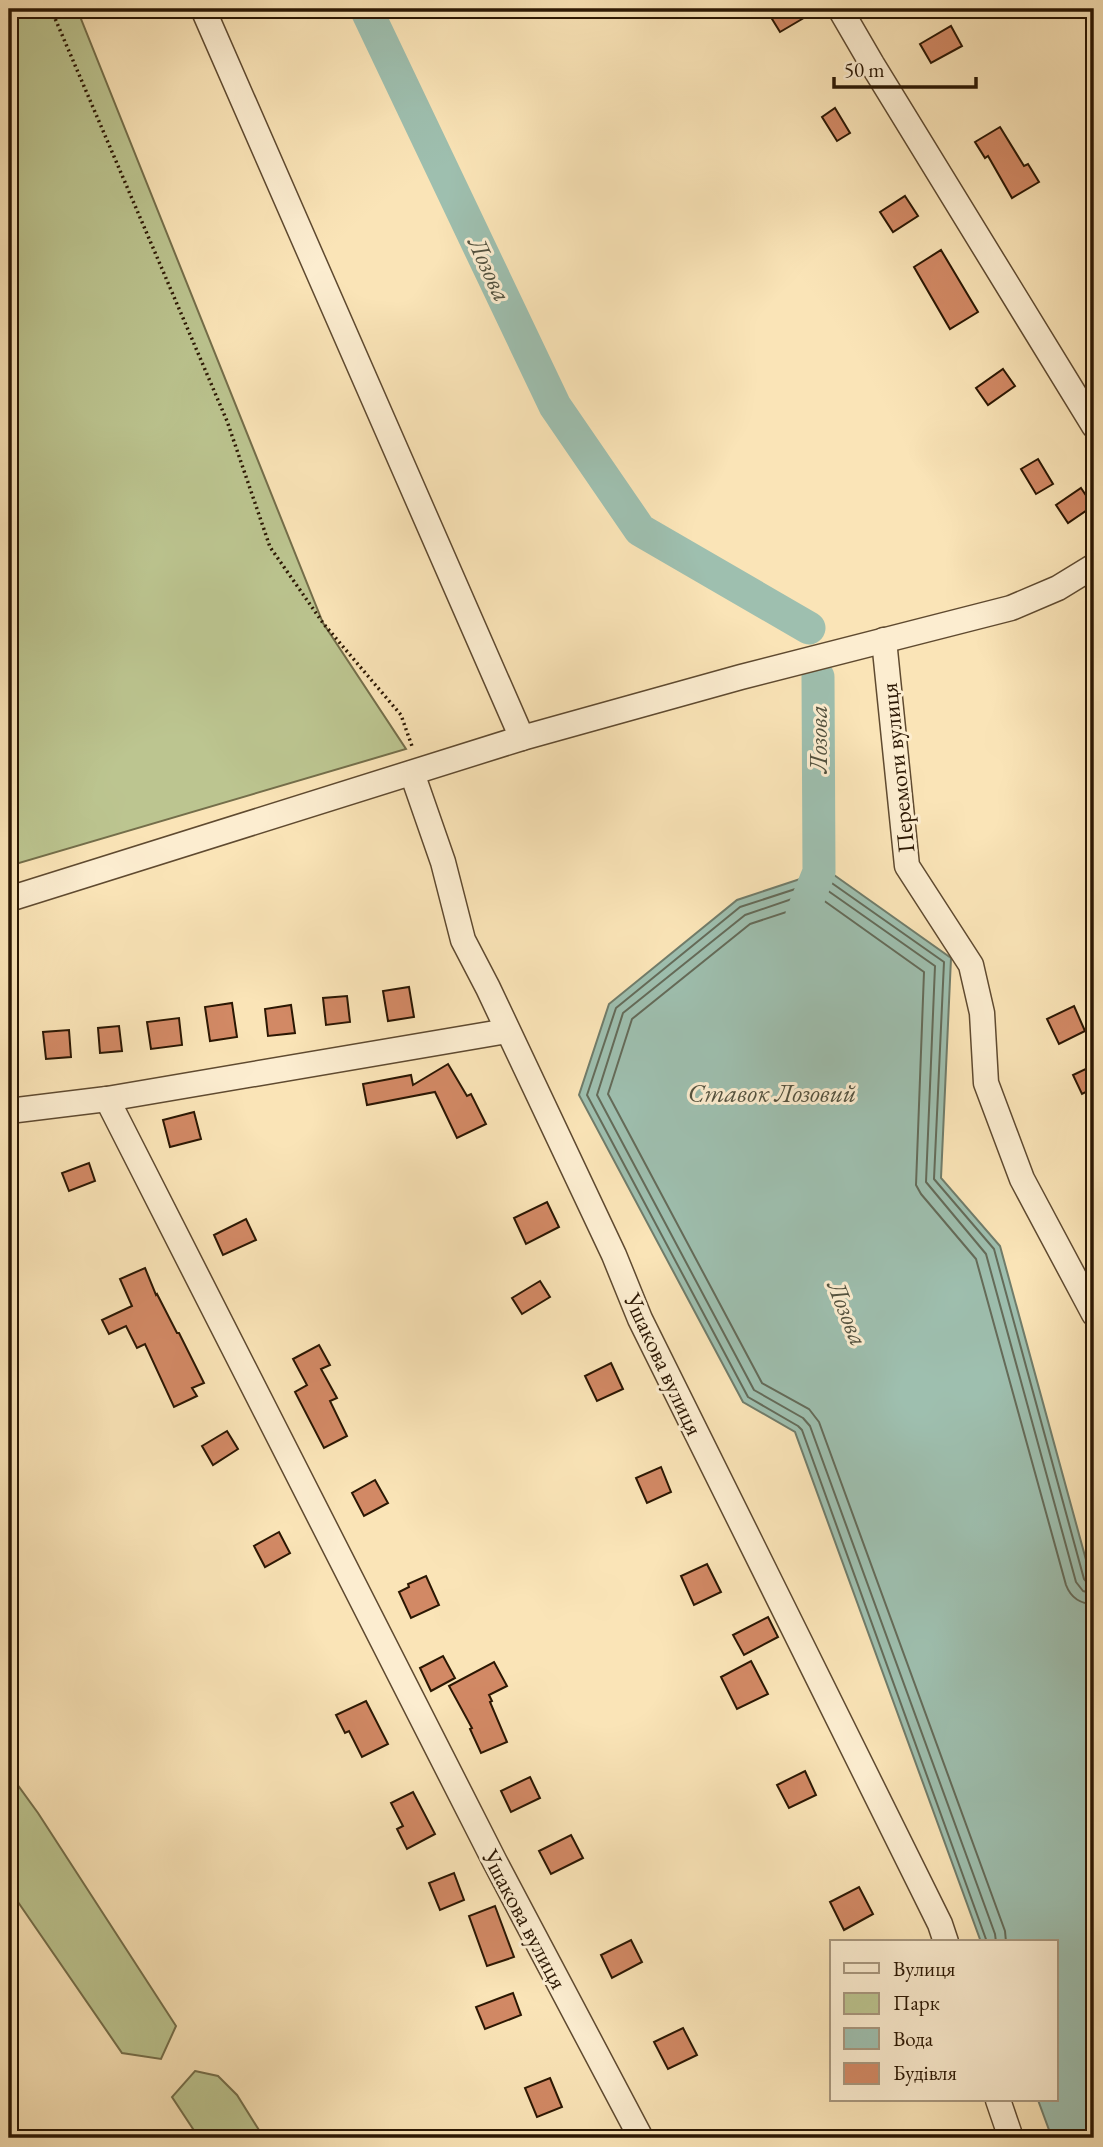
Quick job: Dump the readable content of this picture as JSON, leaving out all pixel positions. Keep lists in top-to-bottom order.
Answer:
{
  "streets": {
    "street": ["Перемоги вулиця", "Ушакова вулиця"]
  },
  "water": ["Лозова", "Ставок Лозовий"],
  "legend": [
    "Вулиця",
    "Парк",
    "Вода",
    "Будівля"
  ],
  "scale_bar": "50 m"
}
